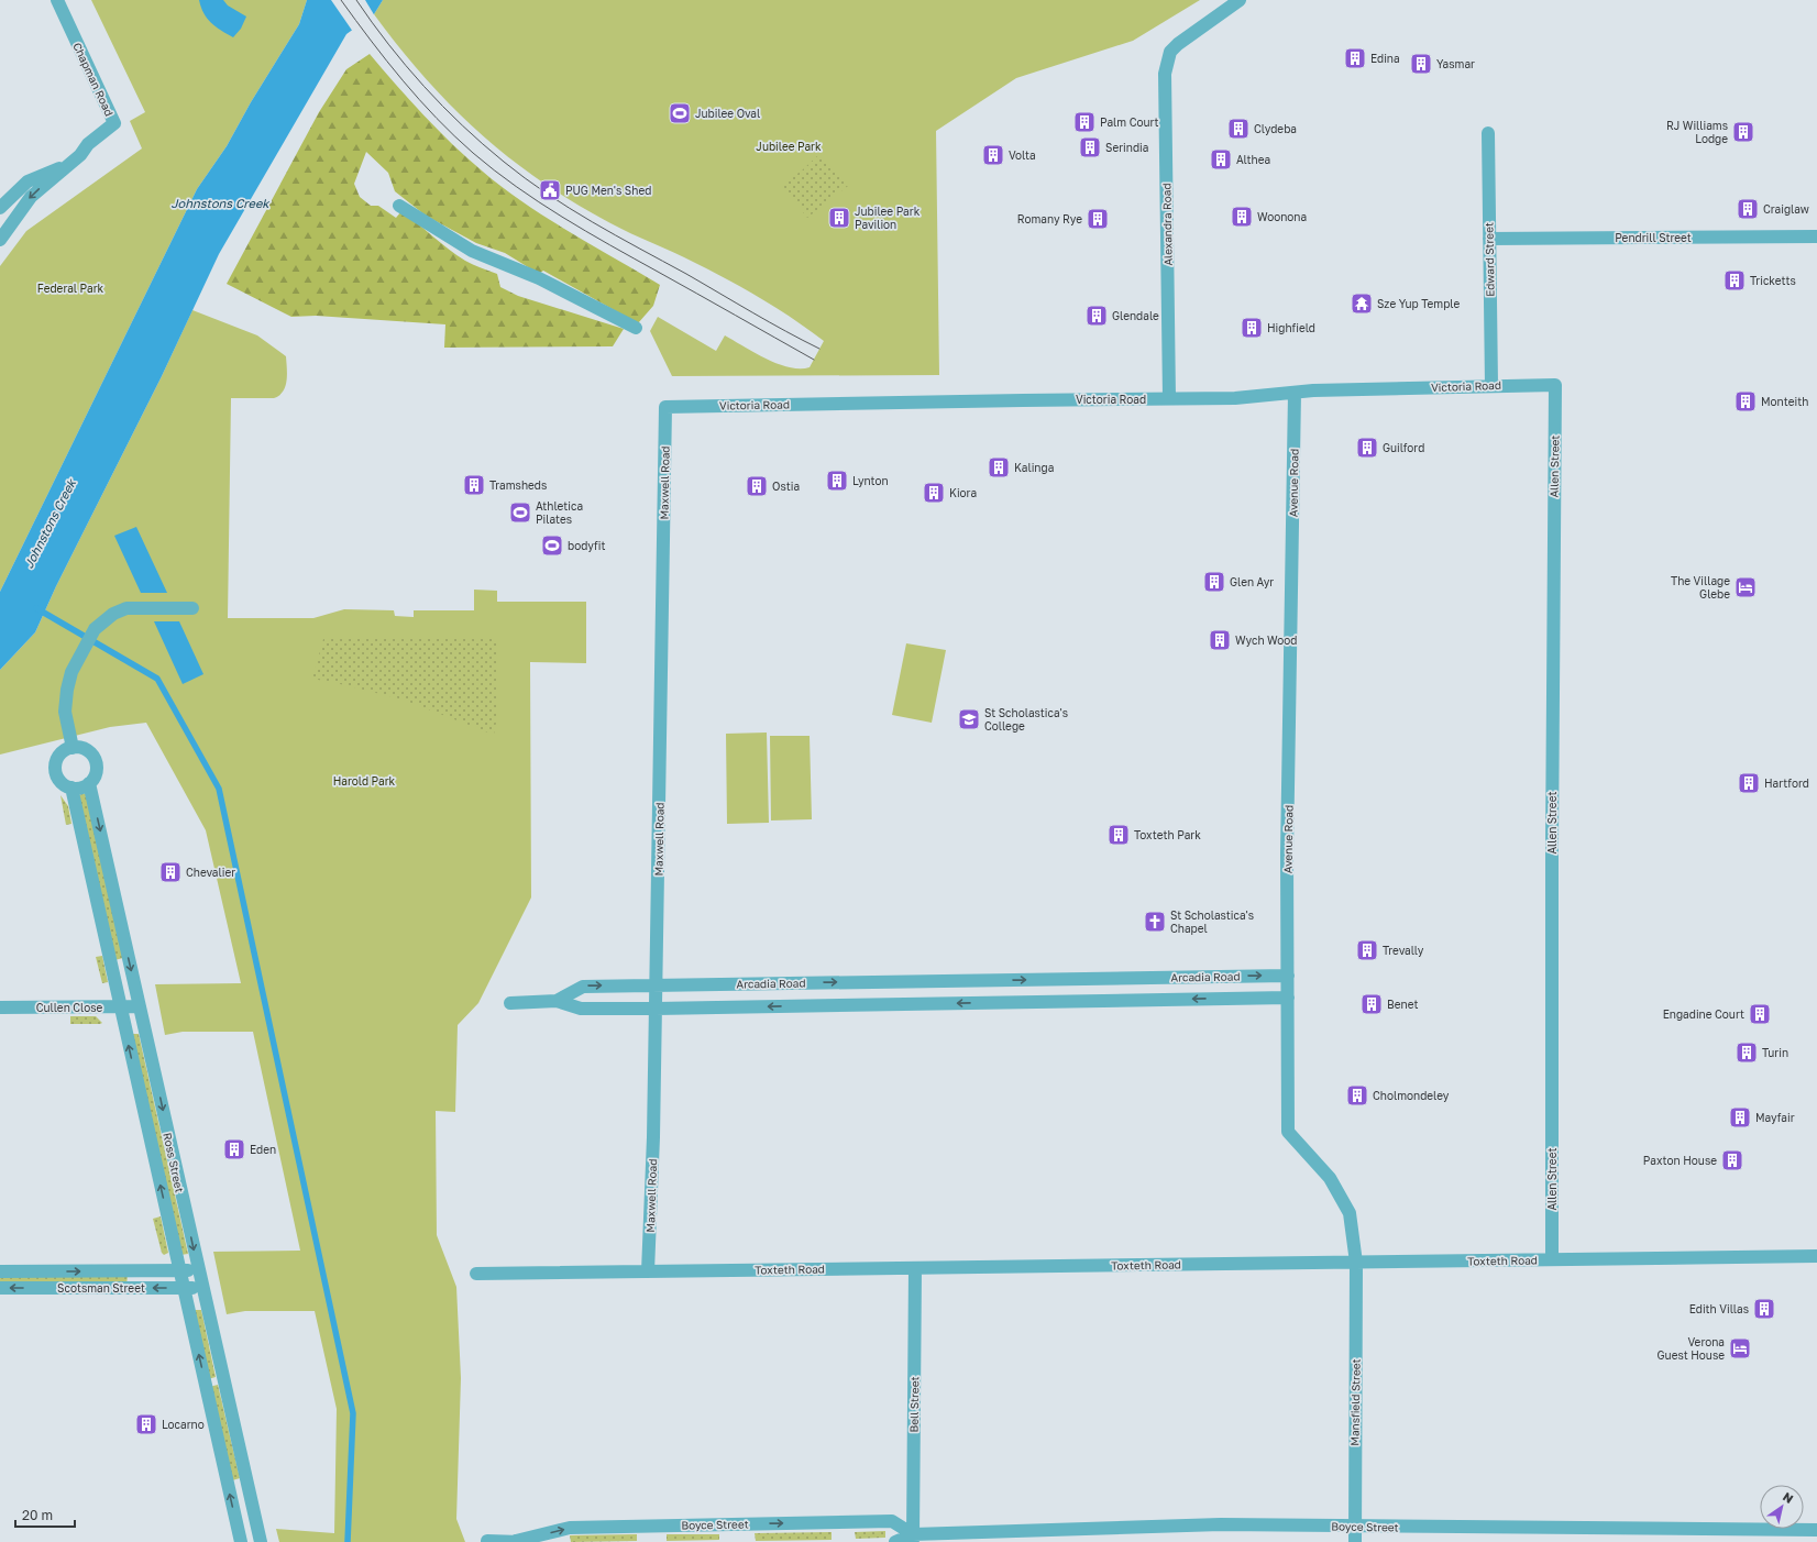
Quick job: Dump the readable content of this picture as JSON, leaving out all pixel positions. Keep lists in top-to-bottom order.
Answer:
{
  "streets": {
    "street": [
      "Chapman Road",
      "Alexandra Road",
      "Pendrill Street",
      "Edward Street",
      "Victoria Road",
      "Allen Street",
      "Maxwell Road",
      "Avenue Road",
      "Arcadia Road",
      "Cullen Close",
      "Ross Street",
      "Toxteth Road",
      "Scotsman Street",
      "Mansfield Street",
      "Bell Street",
      "Boyce Street"
    ]
  },
  "crossings": [
    ["Alexandra Road", "Victoria Road"],
    ["Pendrill Street", "Edward Street"],
    ["Edward Street", "Victoria Road"],
    ["Victoria Road", "Allen Street"],
    ["Victoria Road", "Maxwell Road"],
    ["Victoria Road", "Avenue Road"],
    ["Allen Street", "Toxteth Road"],
    ["Maxwell Road", "Arcadia Road"],
    ["Maxwell Road", "Toxteth Road"],
    ["Avenue Road", "Arcadia Road"],
    ["Avenue Road", "Toxteth Road"],
    ["Avenue Road", "Mansfield Street"],
    ["Cullen Close", "Ross Street"],
    ["Ross Street", "Scotsman Street"],
    ["Toxteth Road", "Mansfield Street"],
    ["Toxteth Road", "Bell Street"],
    ["Mansfield Street", "Boyce Street"],
    ["Bell Street", "Boyce Street"]
  ],
  "water": ["Johnstons Creek"],
  "parks": ["Jubilee Park", "Federal Park", "Harold Park"],
  "places": {
    "building": [
      "Edina",
      "Yasmar",
      "Palm Court",
      "Clydeba",
      "RJ Williams Lodge",
      "Serindia",
      "Volta",
      "Althea",
      "Craiglaw",
      "Woonona",
      "Jubilee Park Pavilion",
      "Romany Rye",
      "Tricketts",
      "Glendale",
      "Highfield",
      "Monteith",
      "Guilford",
      "Kalinga",
      "Lynton",
      "Tramsheds",
      "Ostia",
      "Kiora",
      "Glen Ayr",
      "Wych Wood",
      "Hartford",
      "Toxteth Park",
      "Chevalier",
      "Trevally",
      "Benet",
      "Engadine Court",
      "Turin",
      "Cholmondeley",
      "Mayfair",
      "Eden",
      "Paxton House",
      "Edith Villas",
      "Locarno"
    ],
    "sports": ["Jubilee Oval", "Athletica Pilates", "bodyfit"],
    "public building": ["PUG Men's Shed"],
    "temple": ["Sze Yup Temple"],
    "hotel": ["The Village Glebe", "Verona Guest House"],
    "school or university": ["St Scholastica's College"],
    "church": ["St Scholastica's Chapel"]
  },
  "scale_bar": "20 m",
  "north": "top right"
}
